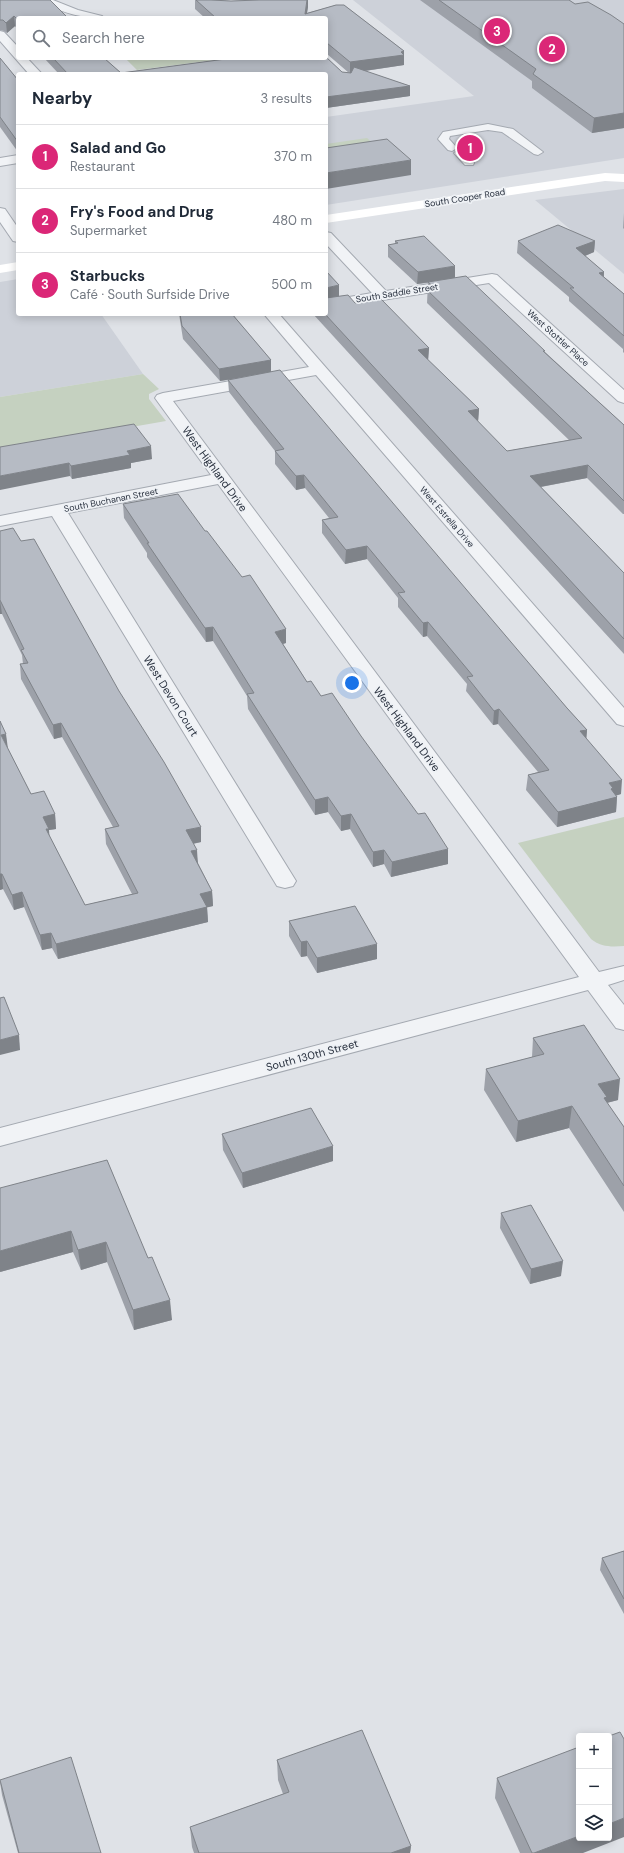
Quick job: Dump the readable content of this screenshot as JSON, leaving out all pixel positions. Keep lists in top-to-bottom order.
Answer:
{
  "streets": {
    "main road": ["South Cooper Road"],
    "street": [
      "South Saddle Street",
      "West Stottler Place",
      "West Highland Drive",
      "South Buchanan Street",
      "West Estrella Drive",
      "West Devon Court",
      "South 130th Street"
    ]
  },
  "crossings": [
    ["South Saddle Street", "West Stottler Place"],
    ["West Highland Drive", "South Buchanan Street"],
    ["West Highland Drive", "West Estrella Drive"],
    ["West Highland Drive", "South 130th Street"],
    ["South Buchanan Street", "West Devon Court"]
  ],
  "page": {
    "pins": ["3", "2", "1"],
    "search": "Search here",
    "heading": ["Nearby", "3 results"],
    "list": [
      {
        "mark": "1",
        "name": "Salad and Go",
        "note": "Restaurant",
        "value": "370 m"
      },
      {
        "mark": "2",
        "name": "Fry's Food and Drug",
        "note": "Supermarket",
        "value": "480 m"
      },
      {
        "mark": "3",
        "name": "Starbucks",
        "note": "Café · South Surfside Drive",
        "value": "500 m"
      }
    ],
    "map_buttons": ["+", "−"]
  }
}
